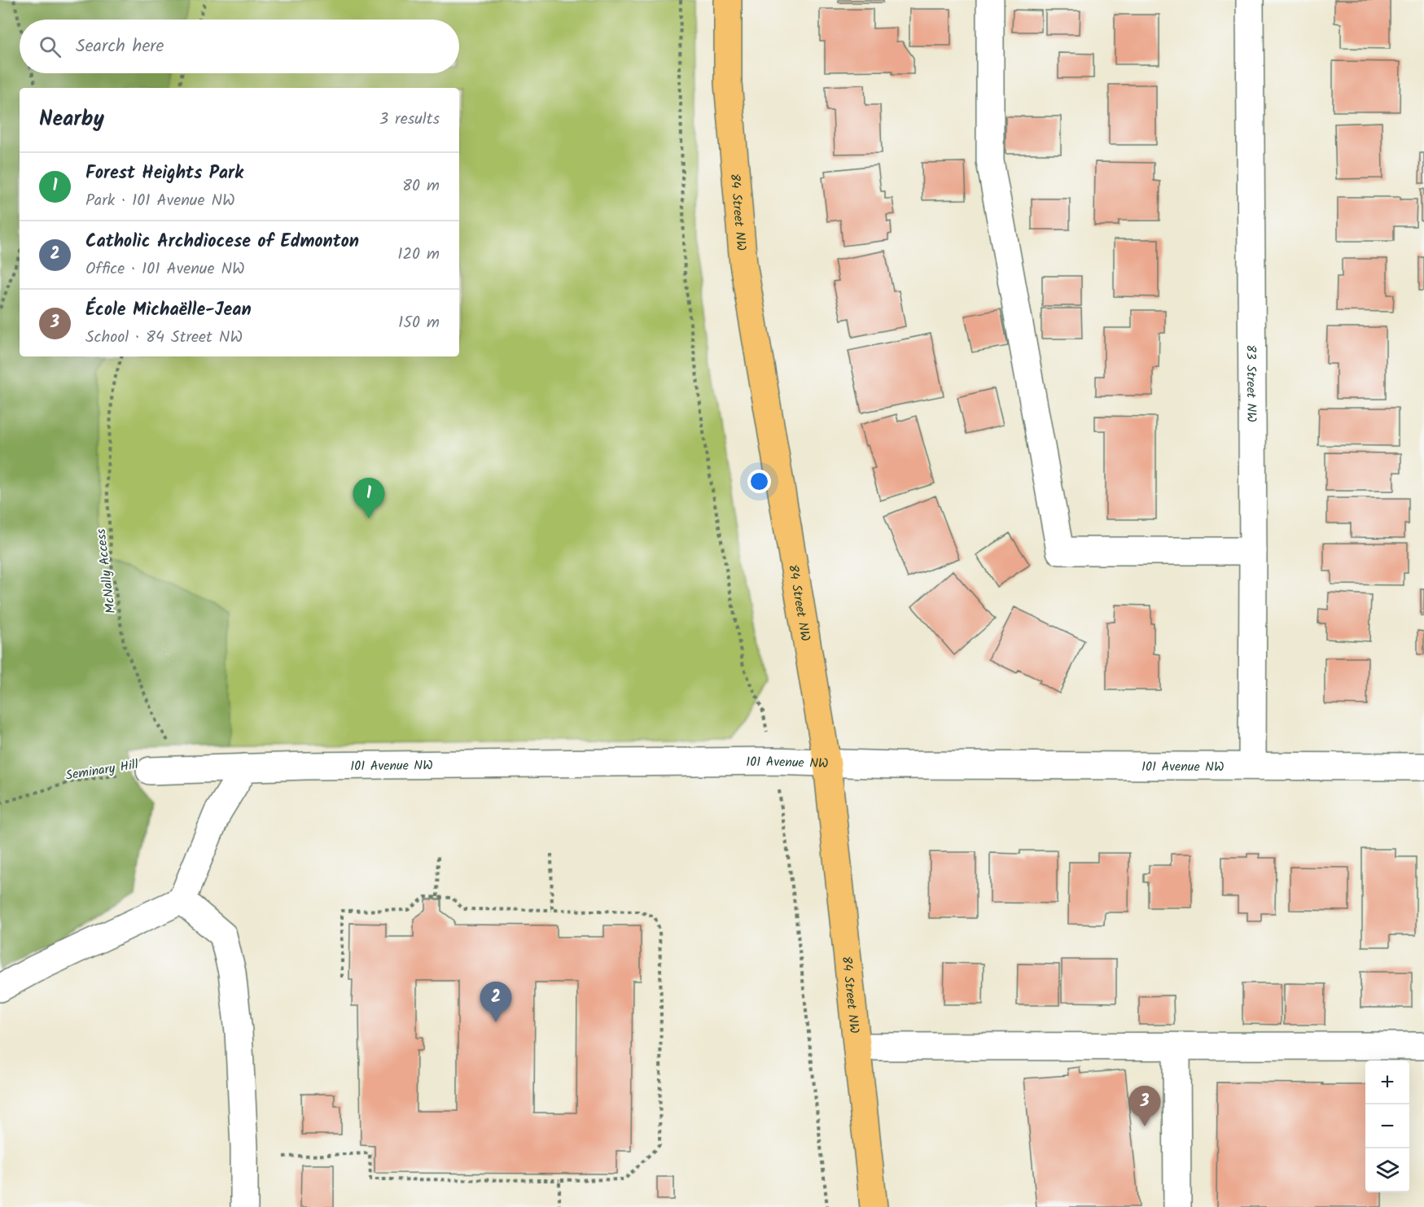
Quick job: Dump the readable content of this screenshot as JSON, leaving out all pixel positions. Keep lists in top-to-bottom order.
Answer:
{
  "streets": {
    "main road": ["84 Street NW"],
    "street": ["83 Street NW", "101 Avenue NW"],
    "path": ["McNally Access", "Seminary Hill"]
  },
  "crossings": [
    ["84 Street NW", "101 Avenue NW"],
    ["83 Street NW", "101 Avenue NW"],
    ["McNally Access", "101 Avenue NW"],
    ["McNally Access", "Seminary Hill"],
    ["101 Avenue NW", "Seminary Hill"]
  ],
  "page": {
    "search": "Search here",
    "heading": ["Nearby", "3 results"],
    "list": [
      {
        "mark": "1",
        "name": "Forest Heights Park",
        "note": "Park · 101 Avenue NW",
        "value": "80 m"
      },
      {
        "mark": "2",
        "name": "Catholic Archdiocese of Edmonton",
        "note": "Office · 101 Avenue NW",
        "value": "120 m"
      },
      {
        "mark": "3",
        "name": "École Michaëlle-Jean",
        "note": "School · 84 Street NW",
        "value": "150 m"
      }
    ],
    "pins": ["1", "2", "3"],
    "map_buttons": ["+", "−"]
  }
}
